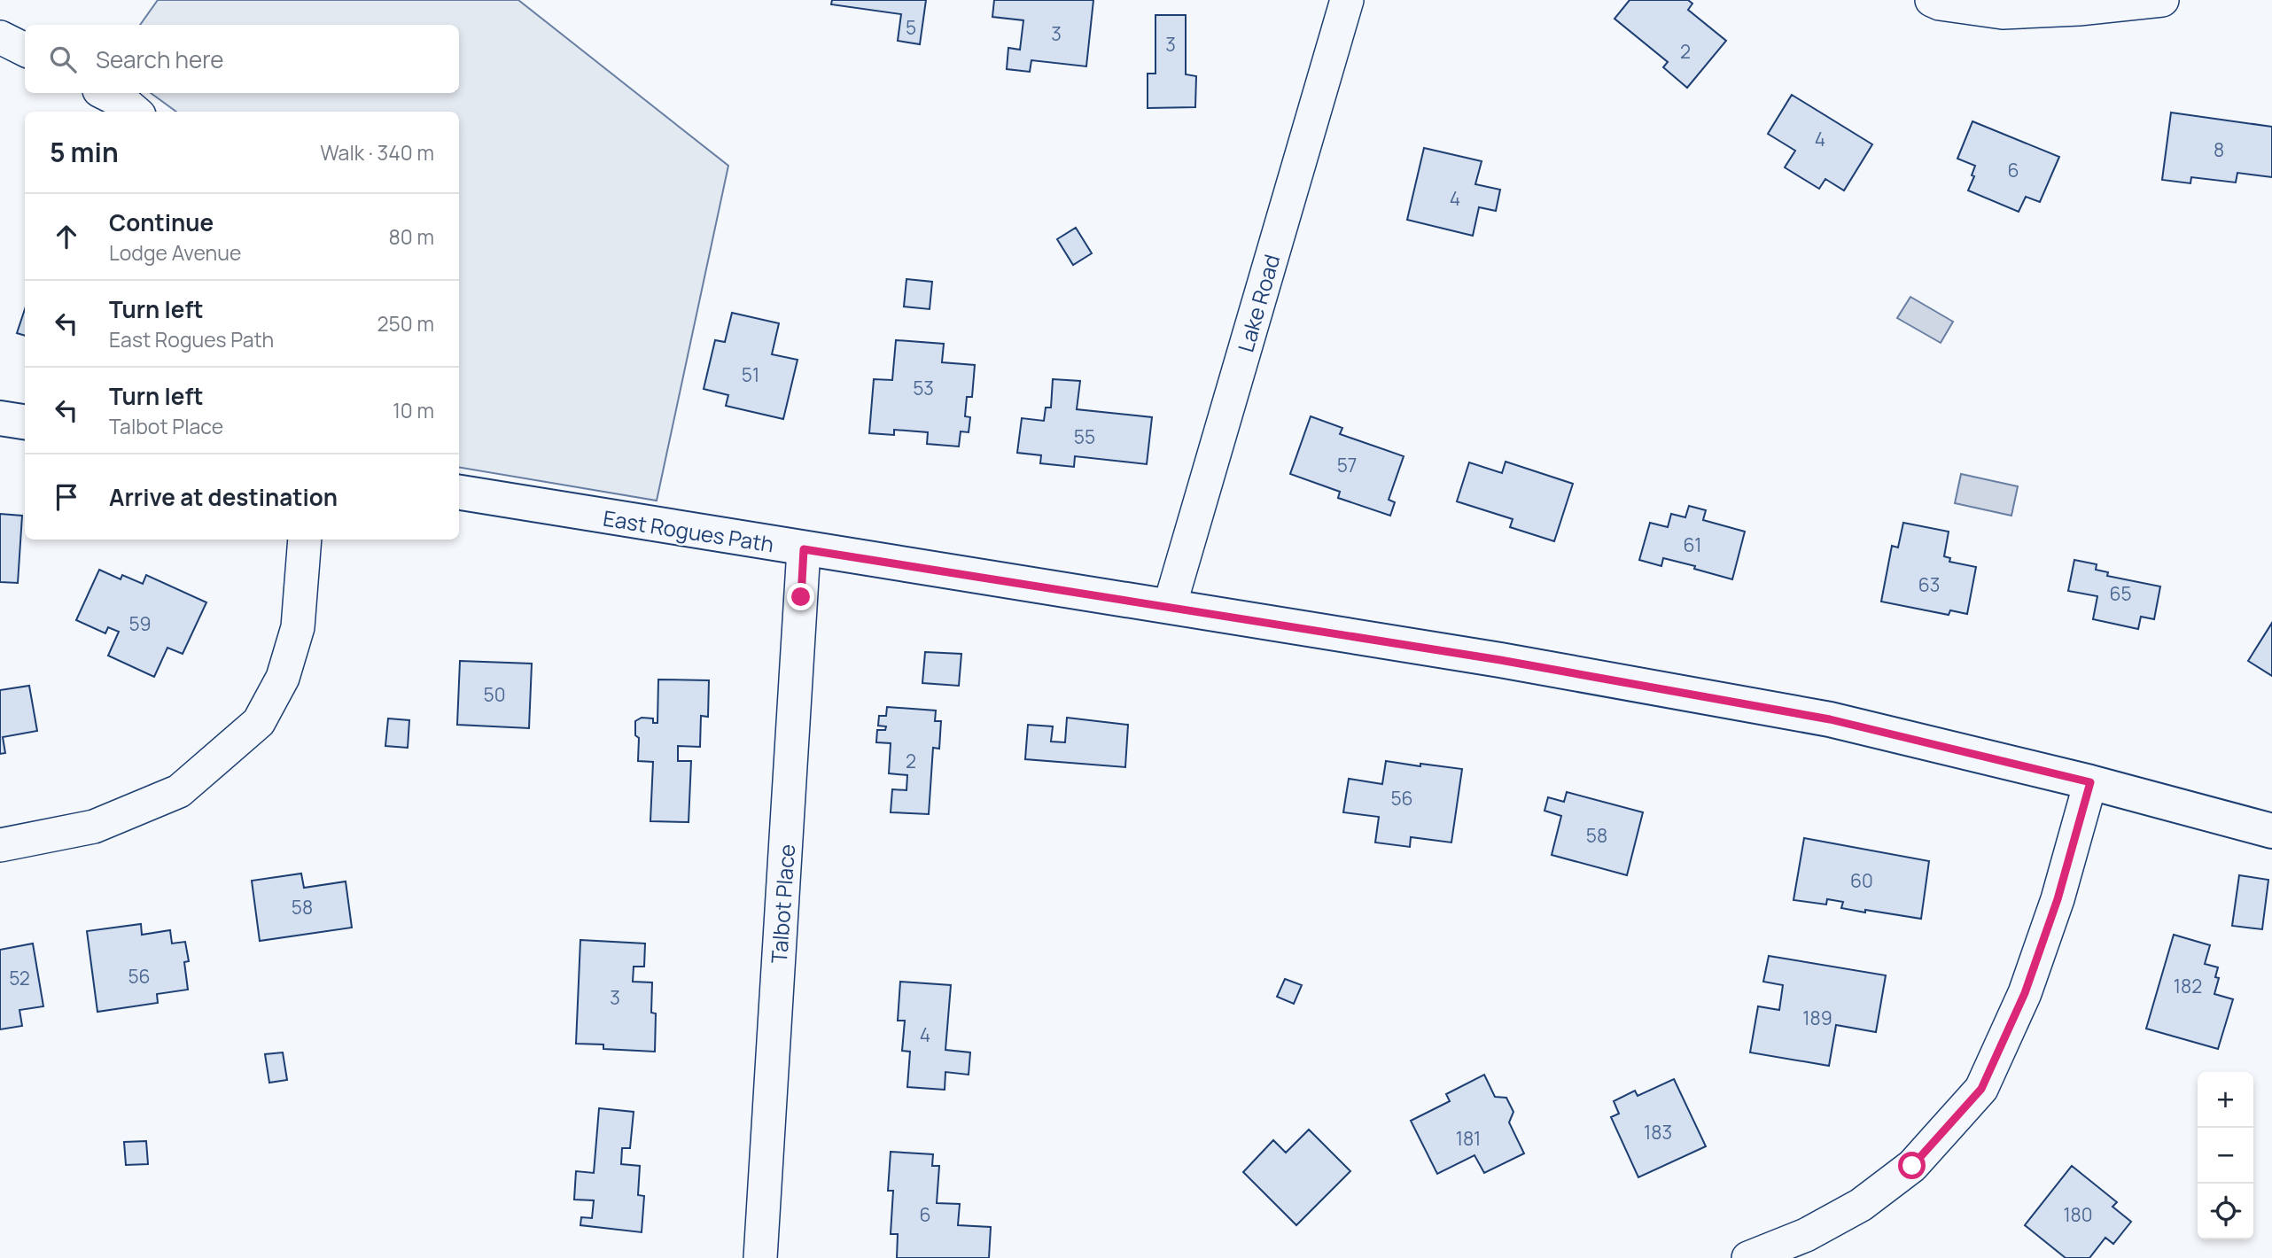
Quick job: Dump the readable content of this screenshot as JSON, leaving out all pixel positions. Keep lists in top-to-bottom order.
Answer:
{
  "streets": {
    "street": ["Lake Road", "East Rogues Path", "Talbot Place"]
  },
  "crossings": [
    ["Lake Road", "East Rogues Path"],
    ["East Rogues Path", "Talbot Place"]
  ],
  "house_numbers": [
    "5",
    "3",
    "3",
    "2",
    "4",
    "8",
    "6",
    "4",
    "51",
    "53",
    "55",
    "57",
    "61",
    "63",
    "65",
    "59",
    "50",
    "2",
    "56",
    "58",
    "60",
    "58",
    "56",
    "52",
    "182",
    "3",
    "189",
    "4",
    "183",
    "181",
    "6",
    "180"
  ],
  "page": {
    "search": "Search here",
    "heading": ["5 min", "Walk · 340 m"],
    "list": [
      ["Continue", "Lodge Avenue", "80 m"],
      ["Turn left", "East Rogues Path", "250 m"],
      ["Turn left", "Talbot Place", "10 m"],
      "Arrive at destination"
    ],
    "map_buttons": ["+", "−"]
  }
}
